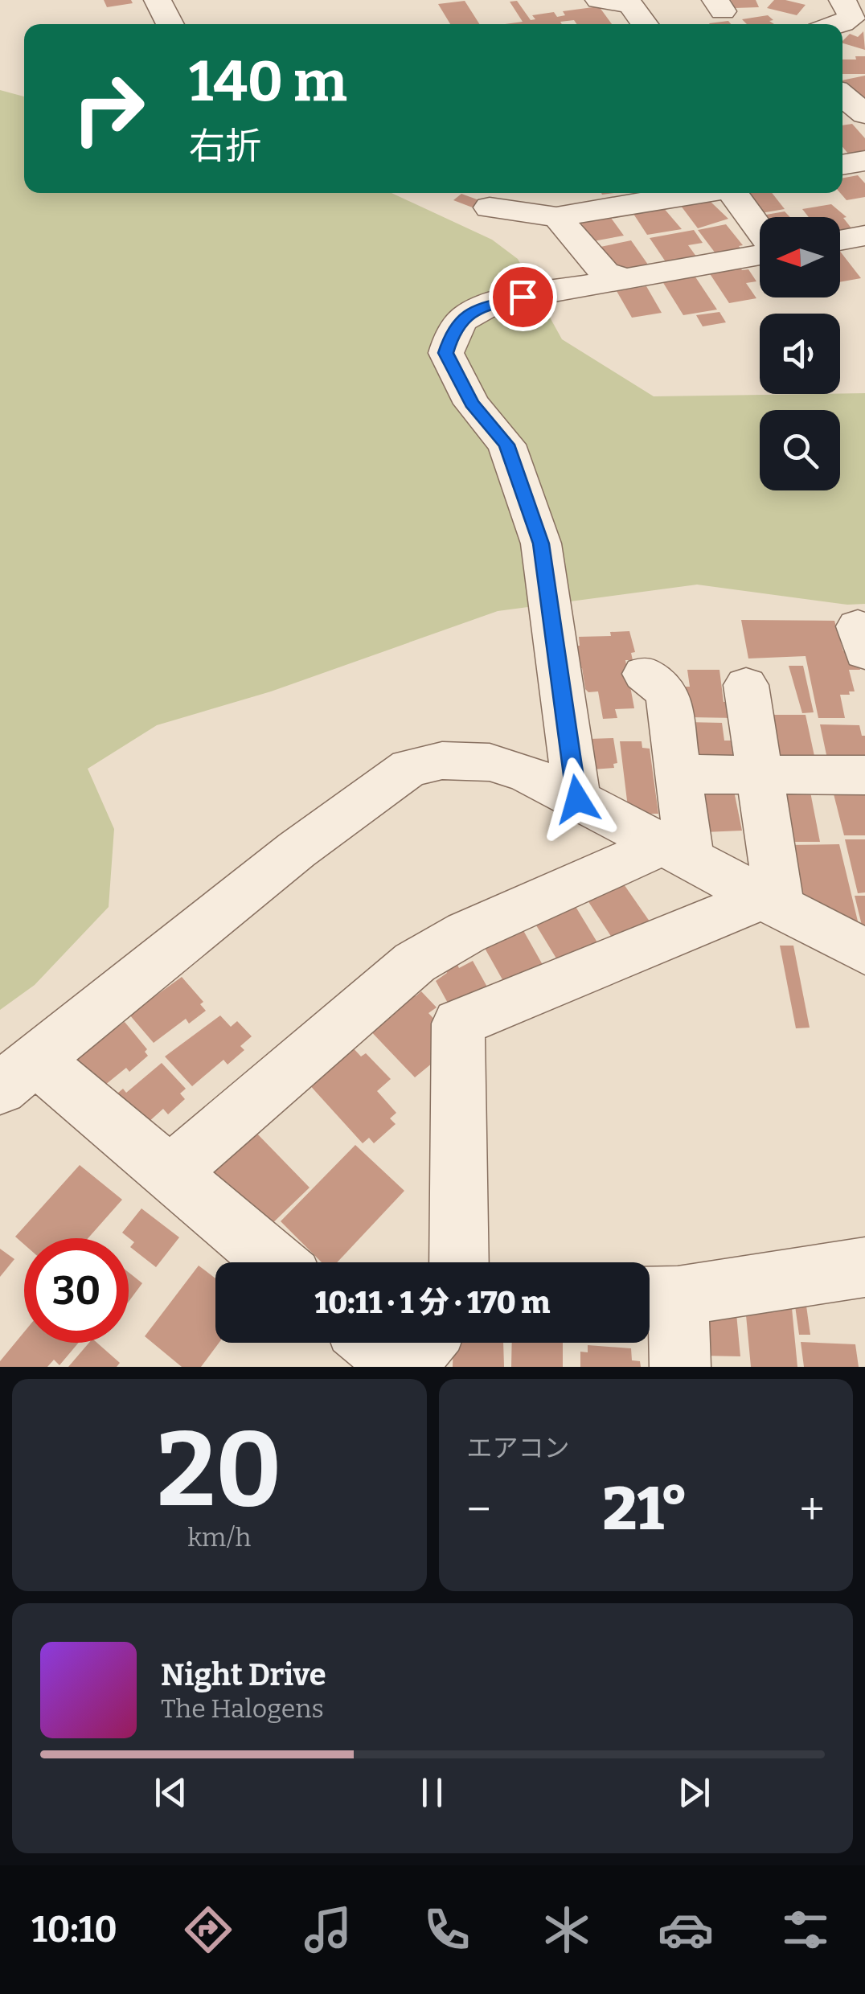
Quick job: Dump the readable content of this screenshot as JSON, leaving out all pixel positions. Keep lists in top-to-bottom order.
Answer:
{
  "north": "left",
  "page": {
    "turn": ["140 m", "右折"],
    "limit": "30",
    "trip": "10:11 · 1 分 · 170 m",
    "tile": [
      ["20", "km/h"],
      "エアコン"
    ],
    "heat": ["−", "21°", "+"],
    "song": ["Night Drive", "The Halogens"],
    "tabs": "10:10"
  }
}
